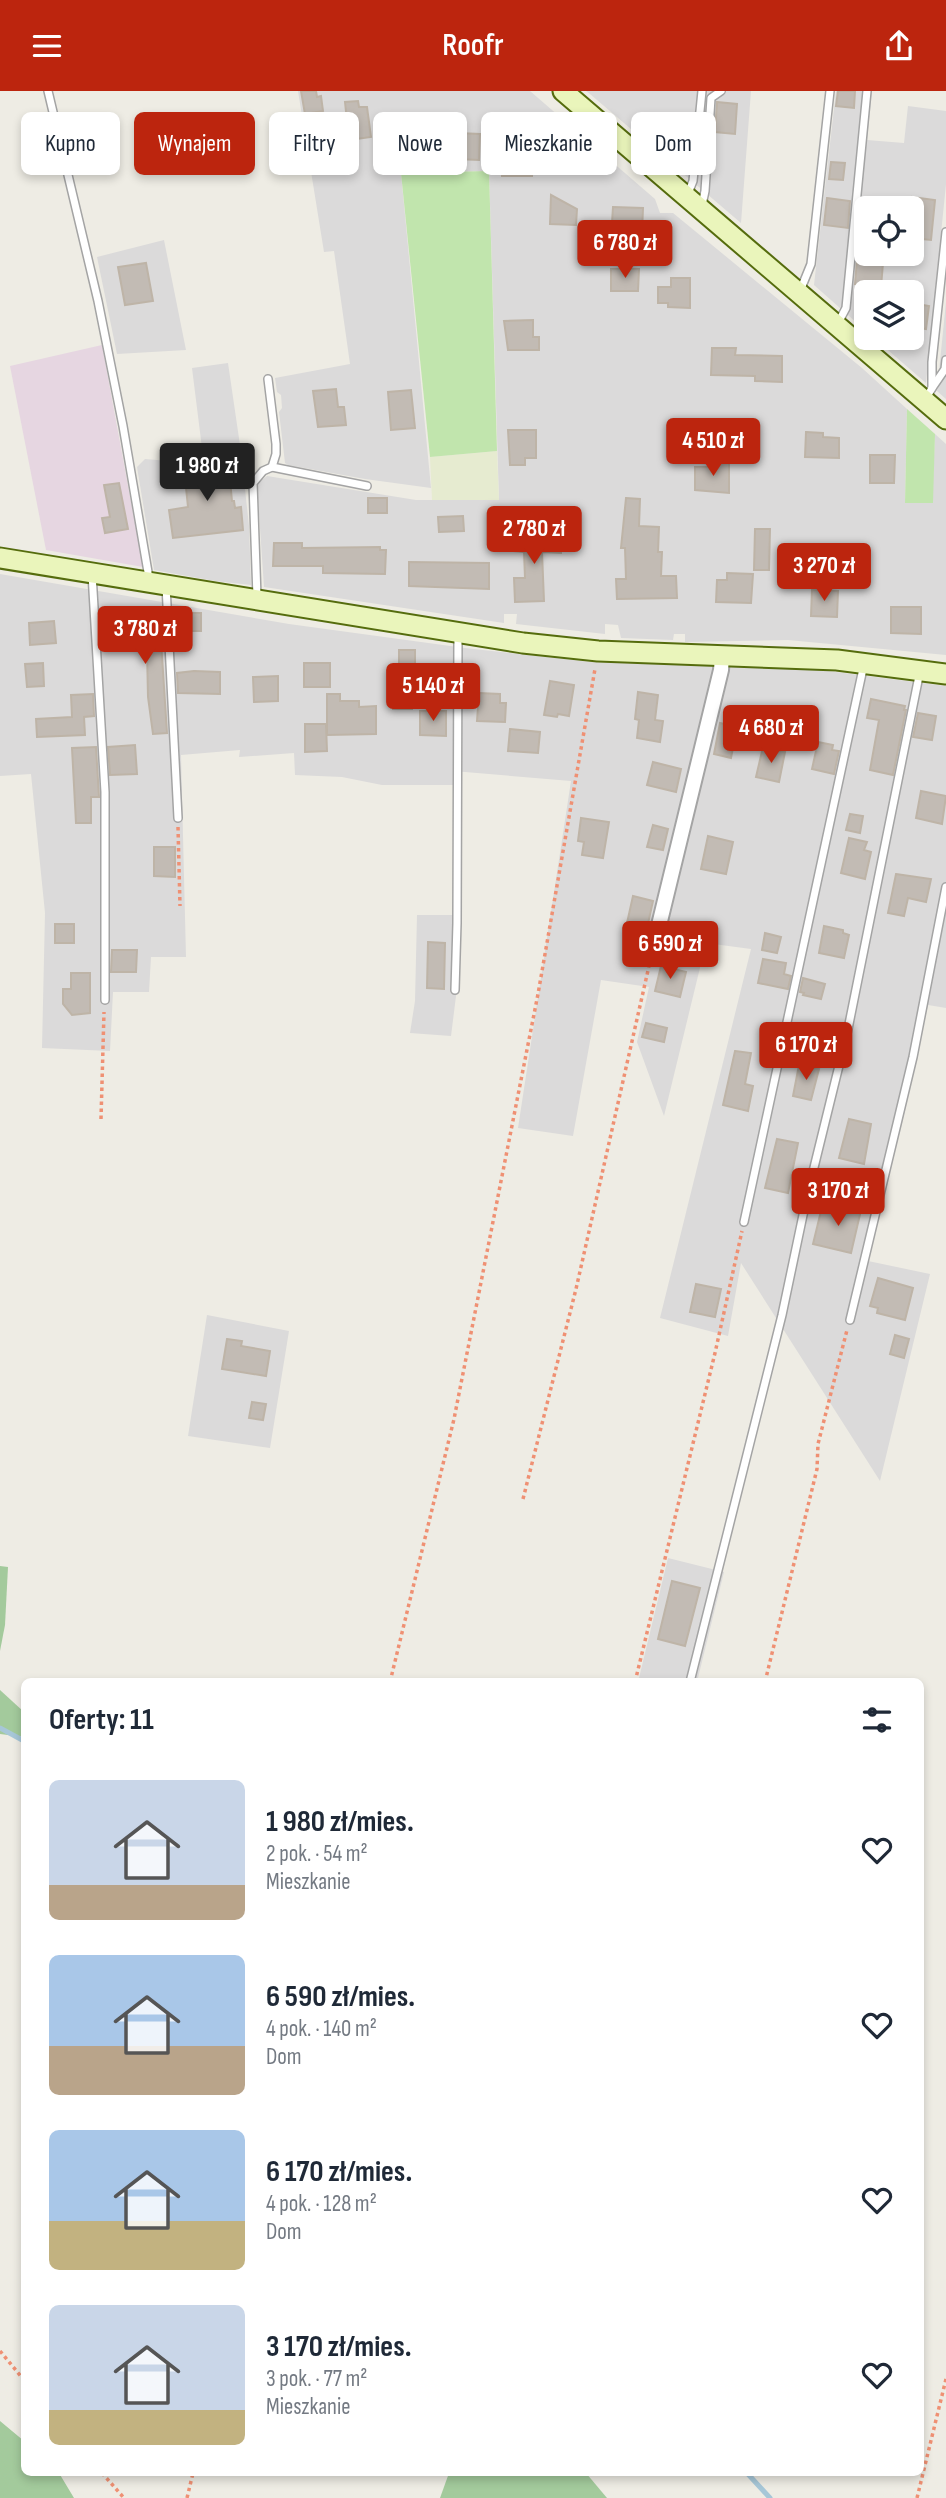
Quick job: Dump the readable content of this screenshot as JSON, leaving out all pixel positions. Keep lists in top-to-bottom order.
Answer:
{
  "page": {
    "header": "Roofr",
    "chip": [
      "Kupno",
      "Wynajem",
      "Filtry",
      "Nowe",
      "Mieszkanie",
      "Dom"
    ],
    "price": [
      "6 780 zł",
      "4 510 zł",
      "1 980 zł",
      "2 780 zł",
      "3 270 zł",
      "3 780 zł",
      "5 140 zł",
      "4 680 zł",
      "6 590 zł",
      "6 170 zł",
      "3 170 zł"
    ],
    "heading": "Oferty: 11",
    "list": [
      {
        "name": "1 980 zł/mies.",
        "note": "2 pok. · 54 m² · Mieszkanie"
      },
      {
        "name": "6 590 zł/mies.",
        "note": "4 pok. · 140 m² · Dom"
      },
      {
        "name": "6 170 zł/mies.",
        "note": "4 pok. · 128 m² · Dom"
      },
      {
        "name": "3 170 zł/mies.",
        "note": "3 pok. · 77 m² · Mieszkanie"
      }
    ]
  }
}
